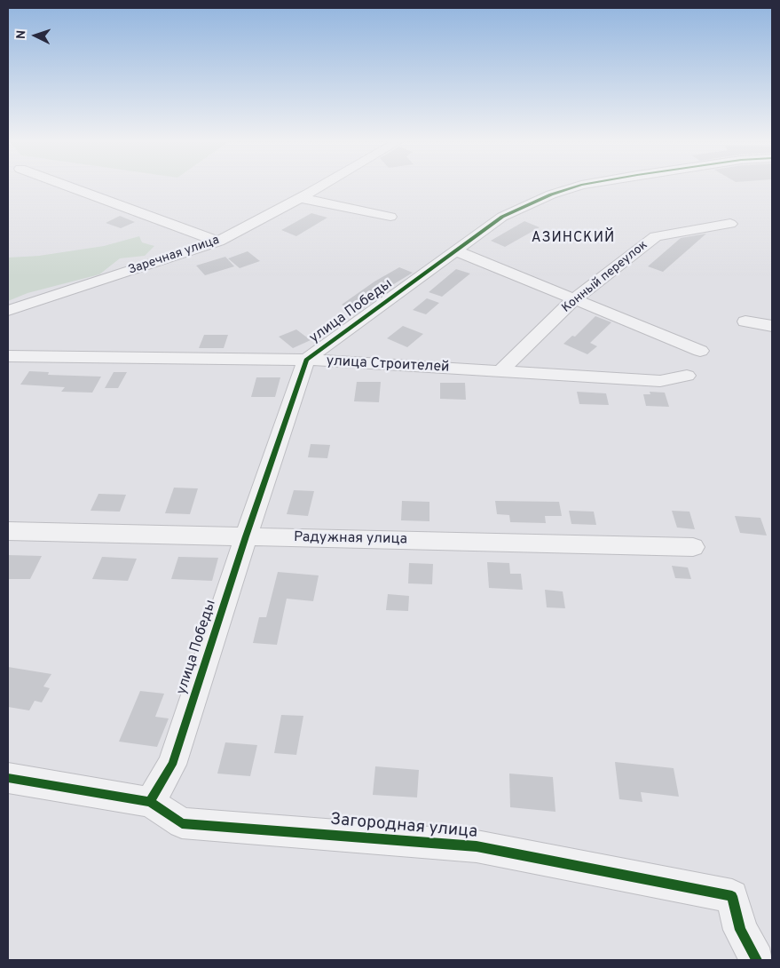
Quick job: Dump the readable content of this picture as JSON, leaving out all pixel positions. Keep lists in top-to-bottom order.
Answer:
{
  "streets": {
    "street": [
      "Заречная улица",
      "Конный переулок",
      "улица Победы",
      "улица Строителей",
      "Радужная улица",
      "Загородная улица"
    ]
  },
  "crossings": [
    ["Конный переулок", "улица Строителей"],
    ["улица Победы", "улица Строителей"],
    ["улица Победы", "Радужная улица"],
    ["улица Победы", "Загородная улица"]
  ],
  "districts": ["АЗИНСКИЙ"],
  "north": "left"
}
